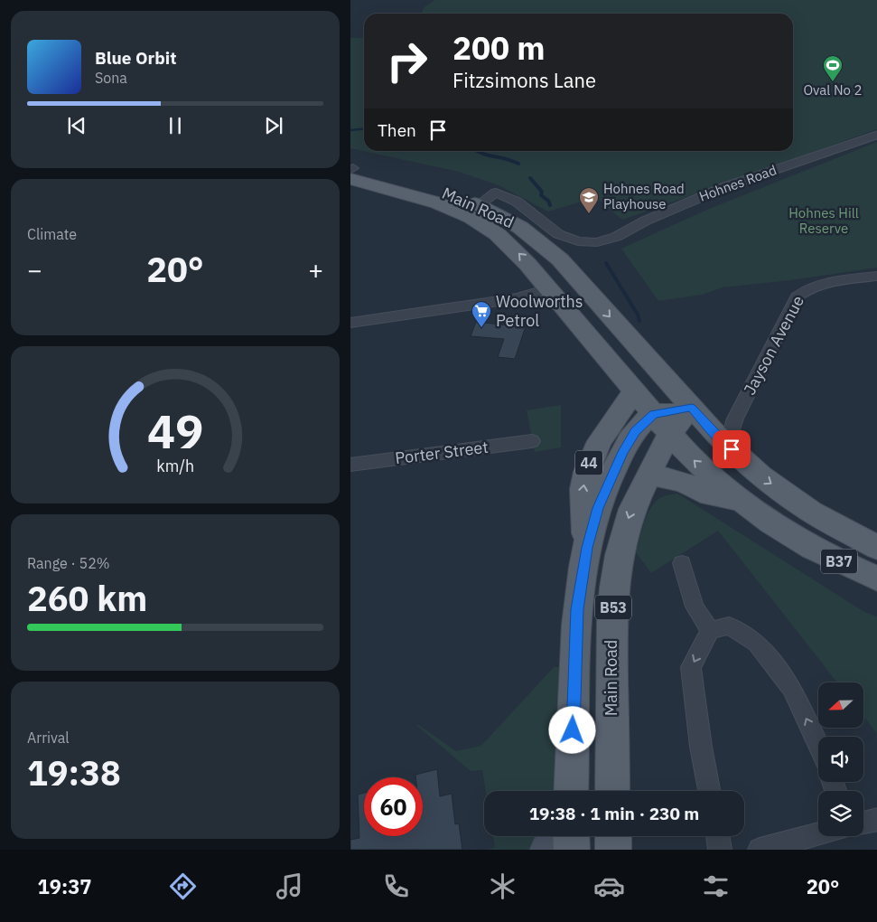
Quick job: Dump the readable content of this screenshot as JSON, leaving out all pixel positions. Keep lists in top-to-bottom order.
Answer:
{
  "streets": {
    "main road": [
      "Main Road",
      "44",
      "B37",
      "B53"
    ],
    "street": ["Hohnes Road", "Jayson Avenue", "Porter Street"]
  },
  "crossings": [
    ["Hohnes Road", "Main Road"],
    ["Main Road", "44"],
    ["Main Road", "B37"],
    ["Main Road", "B53"],
    ["Jayson Avenue", "B37"],
    ["44", "B53"]
  ],
  "parks": ["Hohnes Hill Reserve"],
  "places": {
    "sports": ["Oval No 2"],
    "school or university": ["Hohnes Road Playhouse"],
    "supermarket": ["Woolworths Petrol"]
  },
  "north": "left",
  "page": {
    "turn": ["200 m", "Fitzsimons Lane"],
    "song": ["Blue Orbit", "Sona"],
    "then": "Then",
    "tile": [
      "Climate",
      ["Range · 52%", "260 km"],
      ["Arrival", "19:38"]
    ],
    "heat": ["−", "20°", "+"],
    "limit": "60",
    "trip": "19:38 · 1 min · 230 m",
    "tabs": ["19:37", "20°"],
    "gauge": ["49", "km/h"]
  }
}
